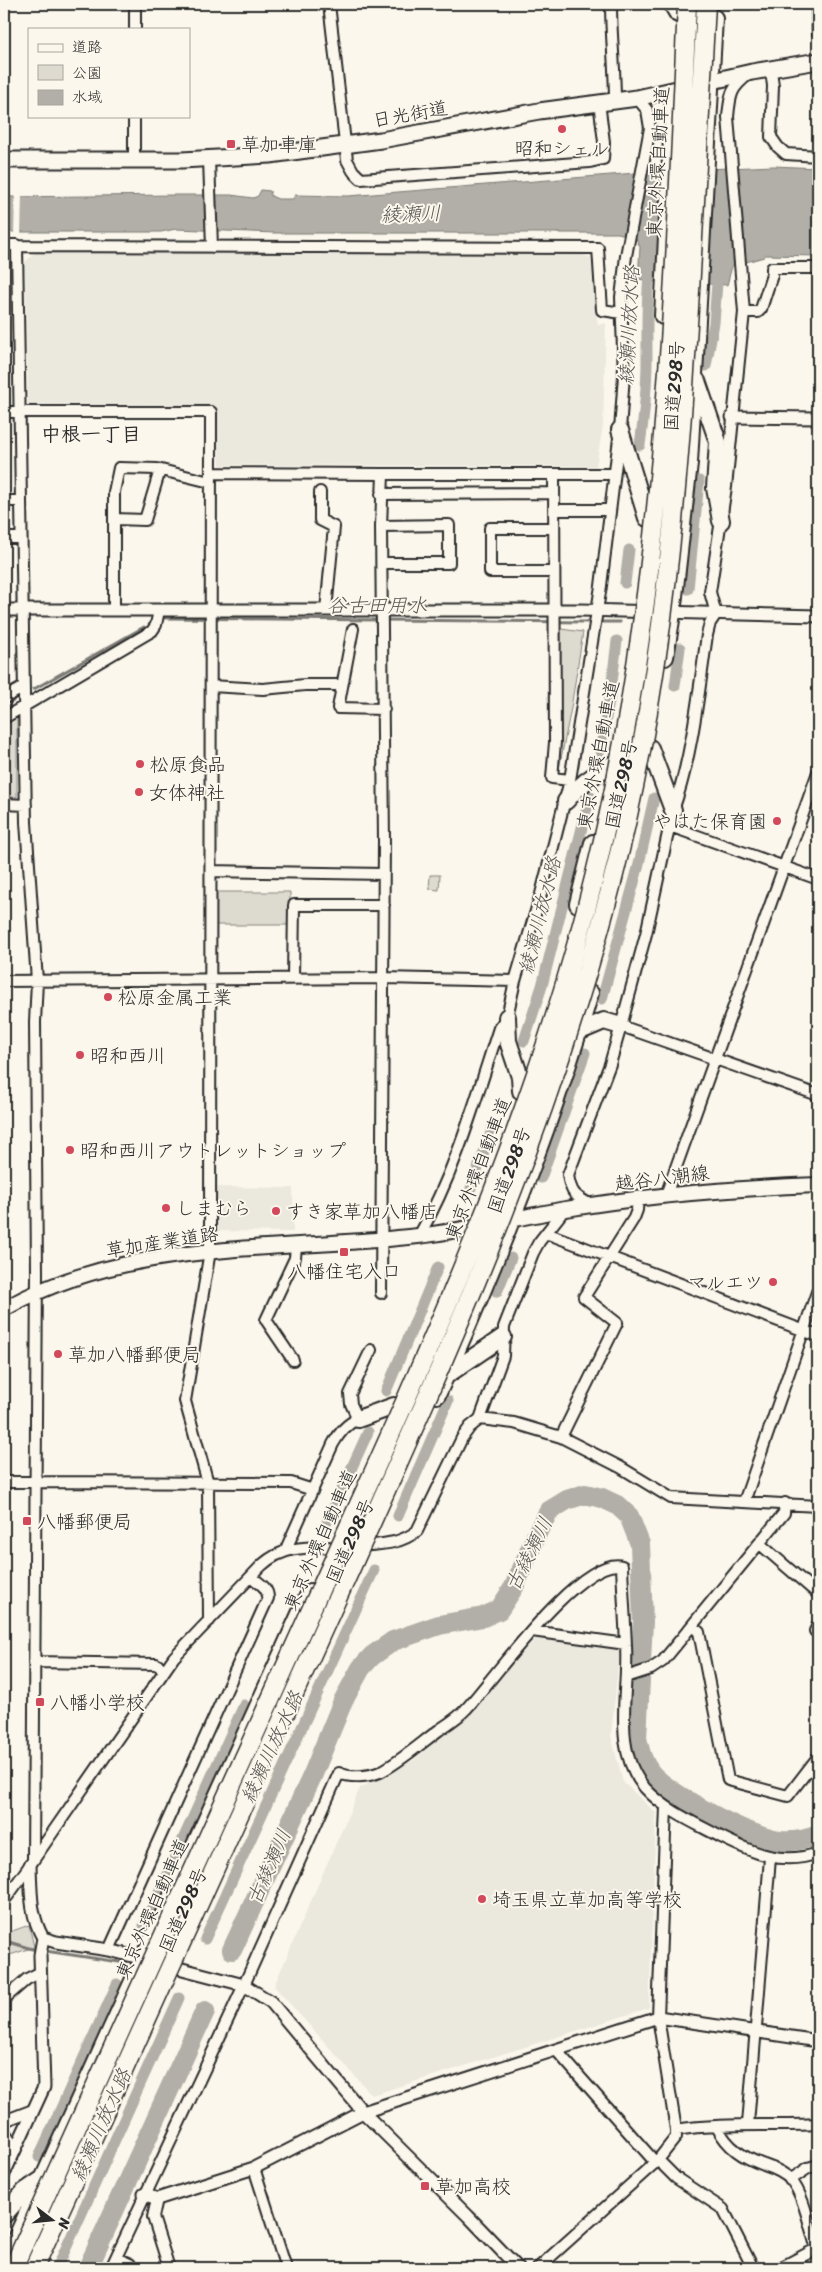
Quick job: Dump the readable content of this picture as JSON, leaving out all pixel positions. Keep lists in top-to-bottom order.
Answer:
{
  "streets": {
    "highway": ["東京外環自動車道", "国道298号"],
    "main road": ["日光街道", "越谷八潮線", "草加産業道路"]
  },
  "crossings": [
    ["日光街道", "国道298号"],
    ["東京外環自動車道", "国道298号"],
    ["国道298号", "越谷八潮線"],
    ["国道298号", "草加産業道路"],
    ["越谷八潮線", "草加産業道路"]
  ],
  "districts": ["中根一丁目"],
  "water": [
    "綾瀬川",
    "綾瀬川放水路",
    "谷古田用水",
    "古綾瀬川"
  ],
  "places": {
    "other": [
      "昭和シェル",
      "松原食品",
      "女体神社",
      "やはた保育園",
      "松原金属工業",
      "昭和西川",
      "昭和西川アウトレットショップ",
      "しまむら",
      "すき家草加八幡店",
      "マルエツ",
      "草加八幡郵便局",
      "埼玉県立草加高等学校"
    ],
    "transit": [
      "草加車庫",
      "八幡住宅入口",
      "八幡郵便局",
      "八幡小学校",
      "草加高校"
    ]
  },
  "legend": ["道路", "公園", "水域"],
  "north": "right"
}
